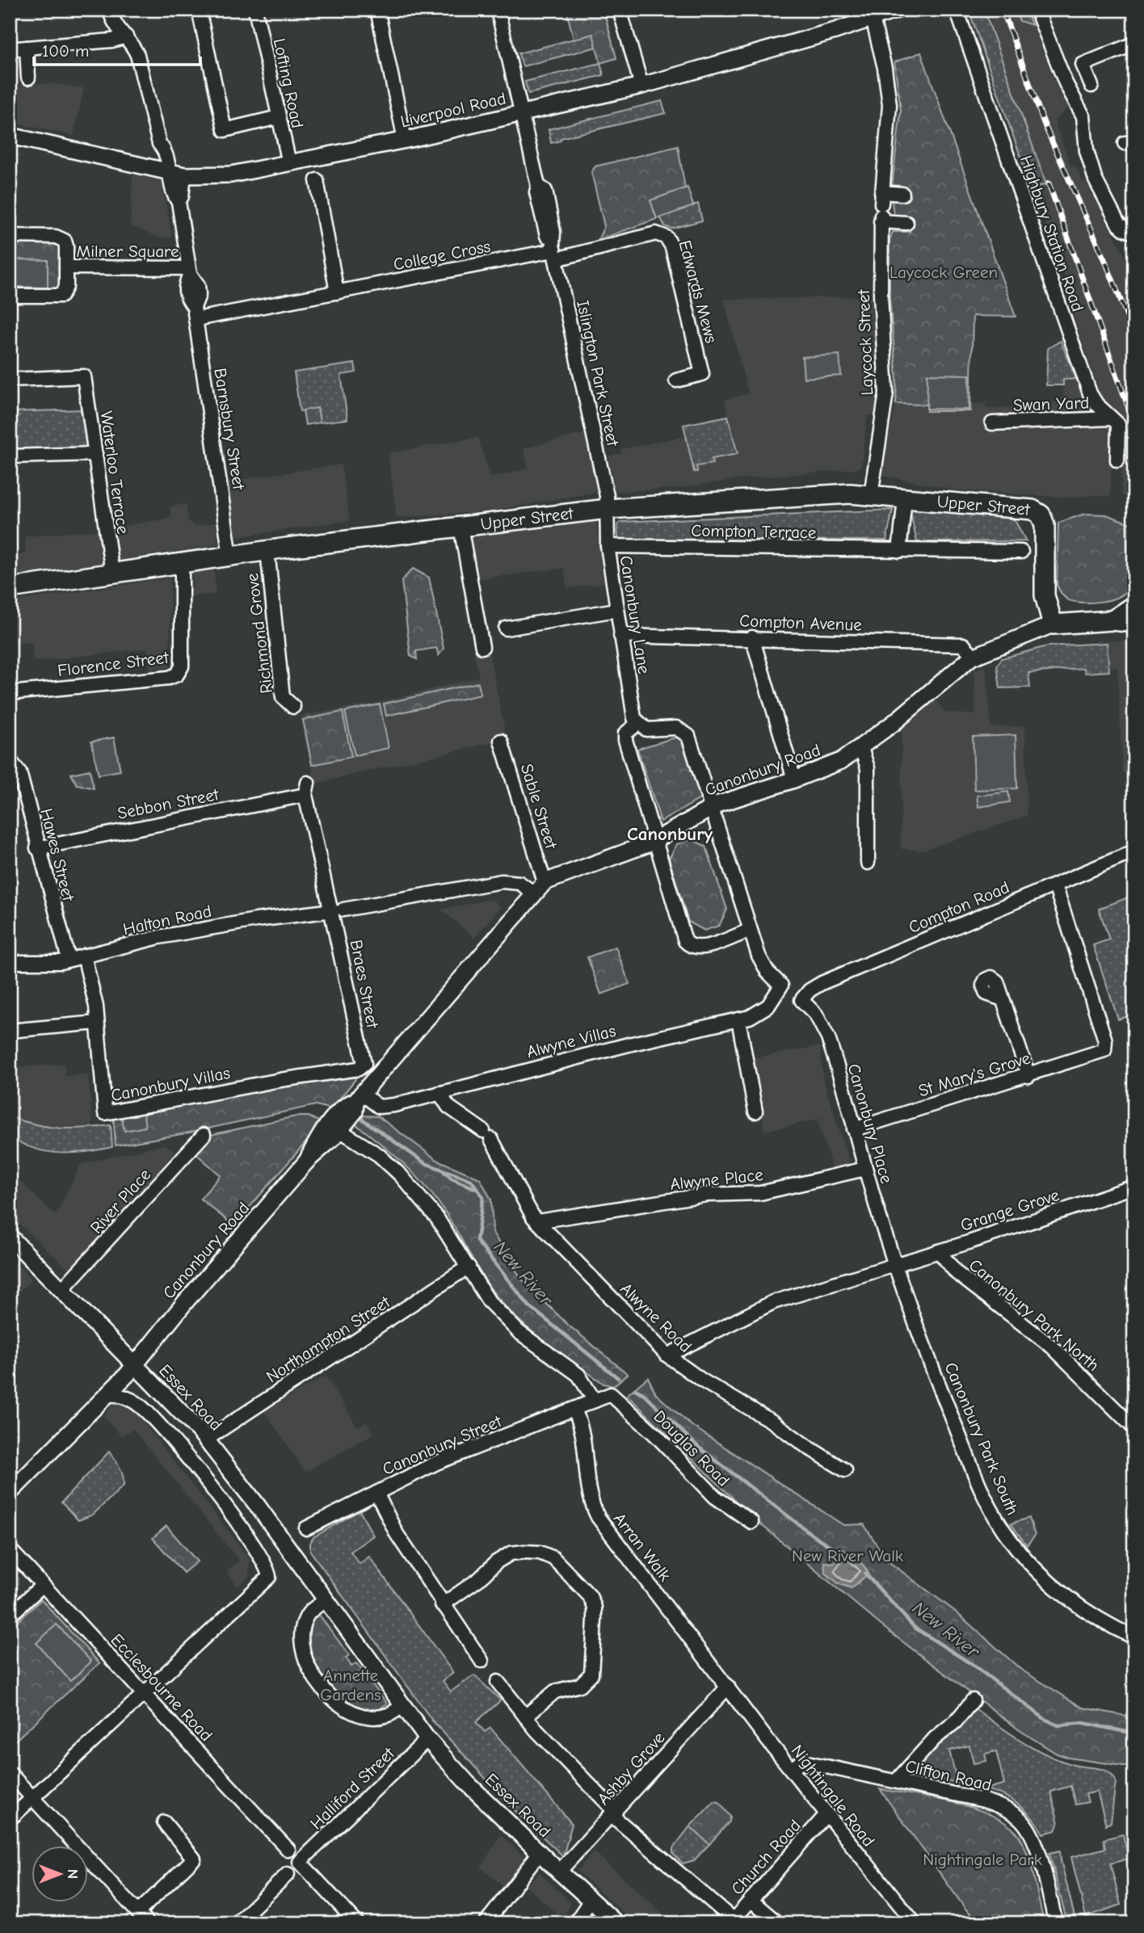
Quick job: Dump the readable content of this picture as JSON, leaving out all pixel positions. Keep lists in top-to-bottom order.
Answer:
{
  "streets": {
    "highway": ["Upper Street"],
    "main road": ["Liverpool Road", "Canonbury Road", "Essex Road"],
    "street": [
      "Lofting Road",
      "Highbury Station Road",
      "Milner Square",
      "College Cross",
      "Edwards Mews",
      "Laycock Street",
      "Islington Park Street",
      "Swan Yard",
      "Barnsbury Street",
      "Waterloo Terrace",
      "Compton Terrace",
      "Canonbury Lane",
      "Compton Avenue",
      "Richmond Grove",
      "Florence Street",
      "Sebbon Street",
      "Sable Street",
      "Hawes Street",
      "Compton Road",
      "Halton Road",
      "Braes Street",
      "Alwyne Villas",
      "St Mary's Grove",
      "Canonbury Villas",
      "Canonbury Place",
      "Alwyne Place",
      "River Place",
      "Grange Grove",
      "Canonbury Park North",
      "Alwyne Road",
      "Northampton Street",
      "Canonbury Park South",
      "Canonbury Street",
      "Douglas Road",
      "Arran Walk",
      "Ecclesbourne Road",
      "Ashby Grove",
      "Clifton Road",
      "Halliford Street",
      "Nightingale Road",
      "Church Road"
    ]
  },
  "crossings": [
    ["Lofting Road", "Liverpool Road"],
    ["Liverpool Road", "Laycock Street"],
    ["Liverpool Road", "Islington Park Street"],
    ["Liverpool Road", "Barnsbury Street"],
    ["Highbury Station Road", "Swan Yard"],
    ["Milner Square", "Barnsbury Street"],
    ["College Cross", "Edwards Mews"],
    ["College Cross", "Islington Park Street"],
    ["College Cross", "Barnsbury Street"],
    ["Edwards Mews", "Islington Park Street"],
    ["Laycock Street", "Upper Street"],
    ["Islington Park Street", "Upper Street"],
    ["Islington Park Street", "Canonbury Lane"],
    ["Barnsbury Street", "Upper Street"],
    ["Waterloo Terrace", "Upper Street"],
    ["Upper Street", "Canonbury Lane"],
    ["Upper Street", "Richmond Grove"],
    ["Upper Street", "Florence Street"],
    ["Upper Street", "Canonbury Road"],
    ["Compton Terrace", "Canonbury Lane"],
    ["Canonbury Lane", "Compton Avenue"],
    ["Compton Avenue", "Canonbury Road"],
    ["Canonbury Road", "Sable Street"],
    ["Canonbury Road", "Halton Road"],
    ["Canonbury Road", "Alwyne Villas"],
    ["Canonbury Road", "Essex Road"],
    ["Sebbon Street", "Hawes Street"],
    ["Sebbon Street", "Halton Road"],
    ["Sebbon Street", "Braes Street"],
    ["Sable Street", "Halton Road"],
    ["Hawes Street", "Halton Road"],
    ["Compton Road", "St Mary's Grove"],
    ["Compton Road", "Canonbury Place"],
    ["Halton Road", "Braes Street"],
    ["Halton Road", "Canonbury Villas"],
    ["Braes Street", "Canonbury Villas"],
    ["Alwyne Villas", "Alwyne Road"],
    ["St Mary's Grove", "Canonbury Place"],
    ["Canonbury Place", "Alwyne Place"],
    ["Canonbury Place", "Grange Grove"],
    ["Canonbury Place", "Canonbury Park South"],
    ["Alwyne Place", "Alwyne Road"],
    ["River Place", "Essex Road"],
    ["Grange Grove", "Canonbury Park North"],
    ["Grange Grove", "Alwyne Road"],
    ["Grange Grove", "Canonbury Park South"],
    ["Northampton Street", "Essex Road"],
    ["Essex Road", "Ashby Grove"],
    ["Essex Road", "Halliford Street"],
    ["Canonbury Street", "Douglas Road"],
    ["Canonbury Street", "Arran Walk"],
    ["Arran Walk", "Ashby Grove"],
    ["Arran Walk", "Nightingale Road"],
    ["Ashby Grove", "Nightingale Road"],
    ["Clifton Road", "Nightingale Road"],
    ["Nightingale Road", "Church Road"]
  ],
  "districts": ["Canonbury"],
  "water": ["New River"],
  "parks": [
    "Laycock Green",
    "New River Walk",
    "Annette Gardens",
    "Nightingale Park"
  ],
  "scale_bar": "100 m",
  "north": "right"
}
